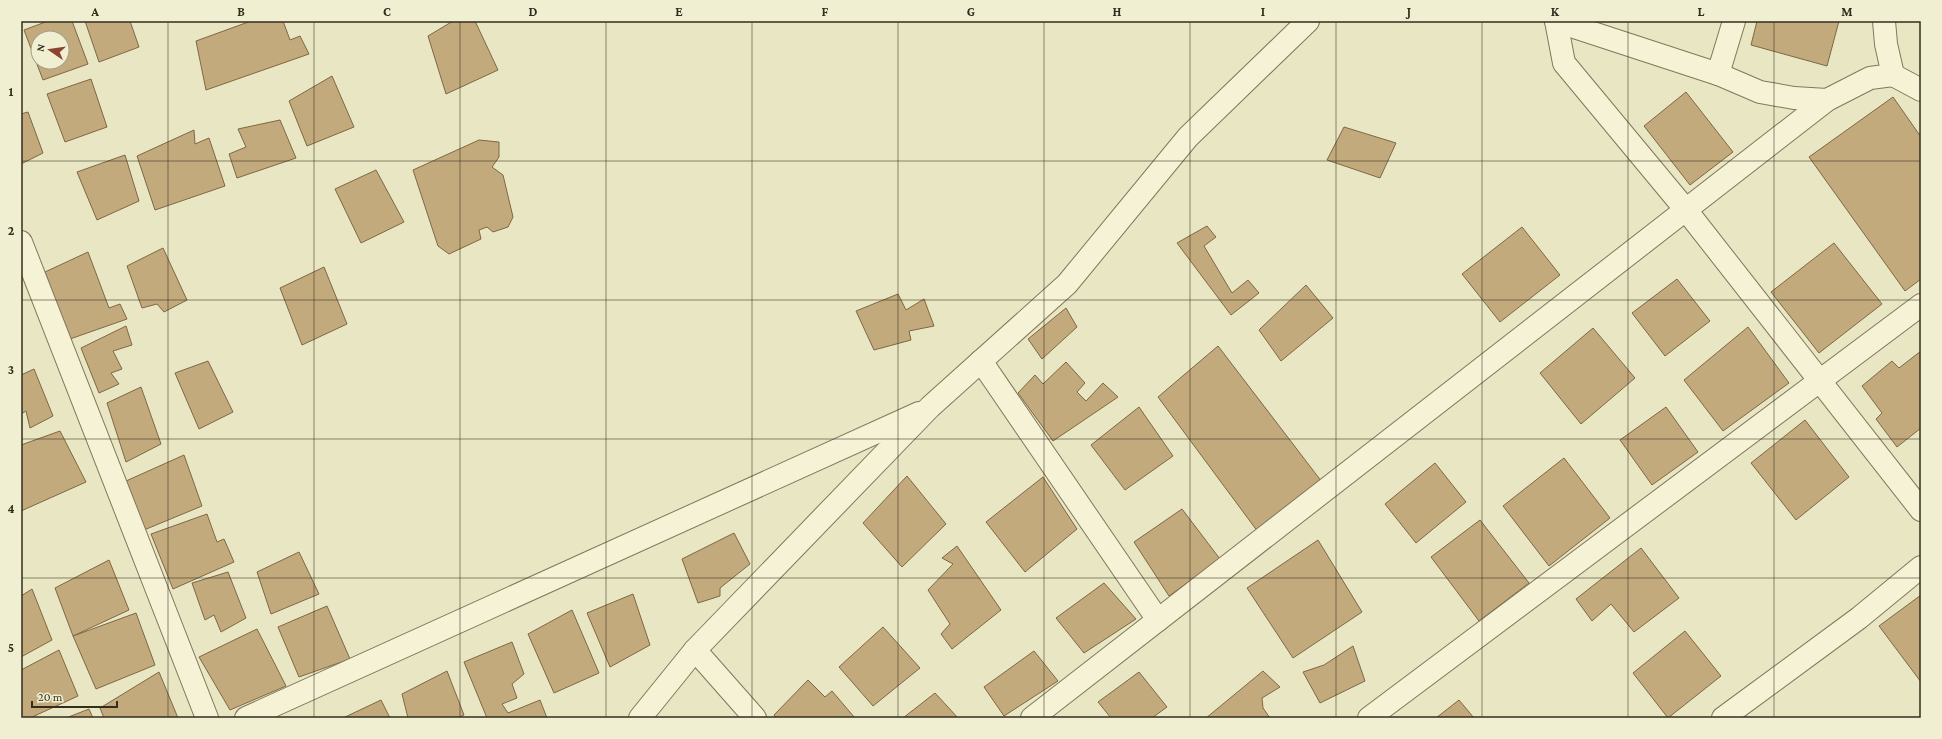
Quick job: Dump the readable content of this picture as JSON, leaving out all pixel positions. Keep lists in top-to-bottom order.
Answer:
{
  "scale_bar": "20 m",
  "north": "left",
  "grid": {
    "columns": [
      "A",
      "B",
      "C",
      "D",
      "E",
      "F",
      "G",
      "H",
      "I",
      "J",
      "K",
      "L",
      "M"
    ],
    "rows": [
      "1",
      "2",
      "3",
      "4",
      "5"
    ]
  }
}
